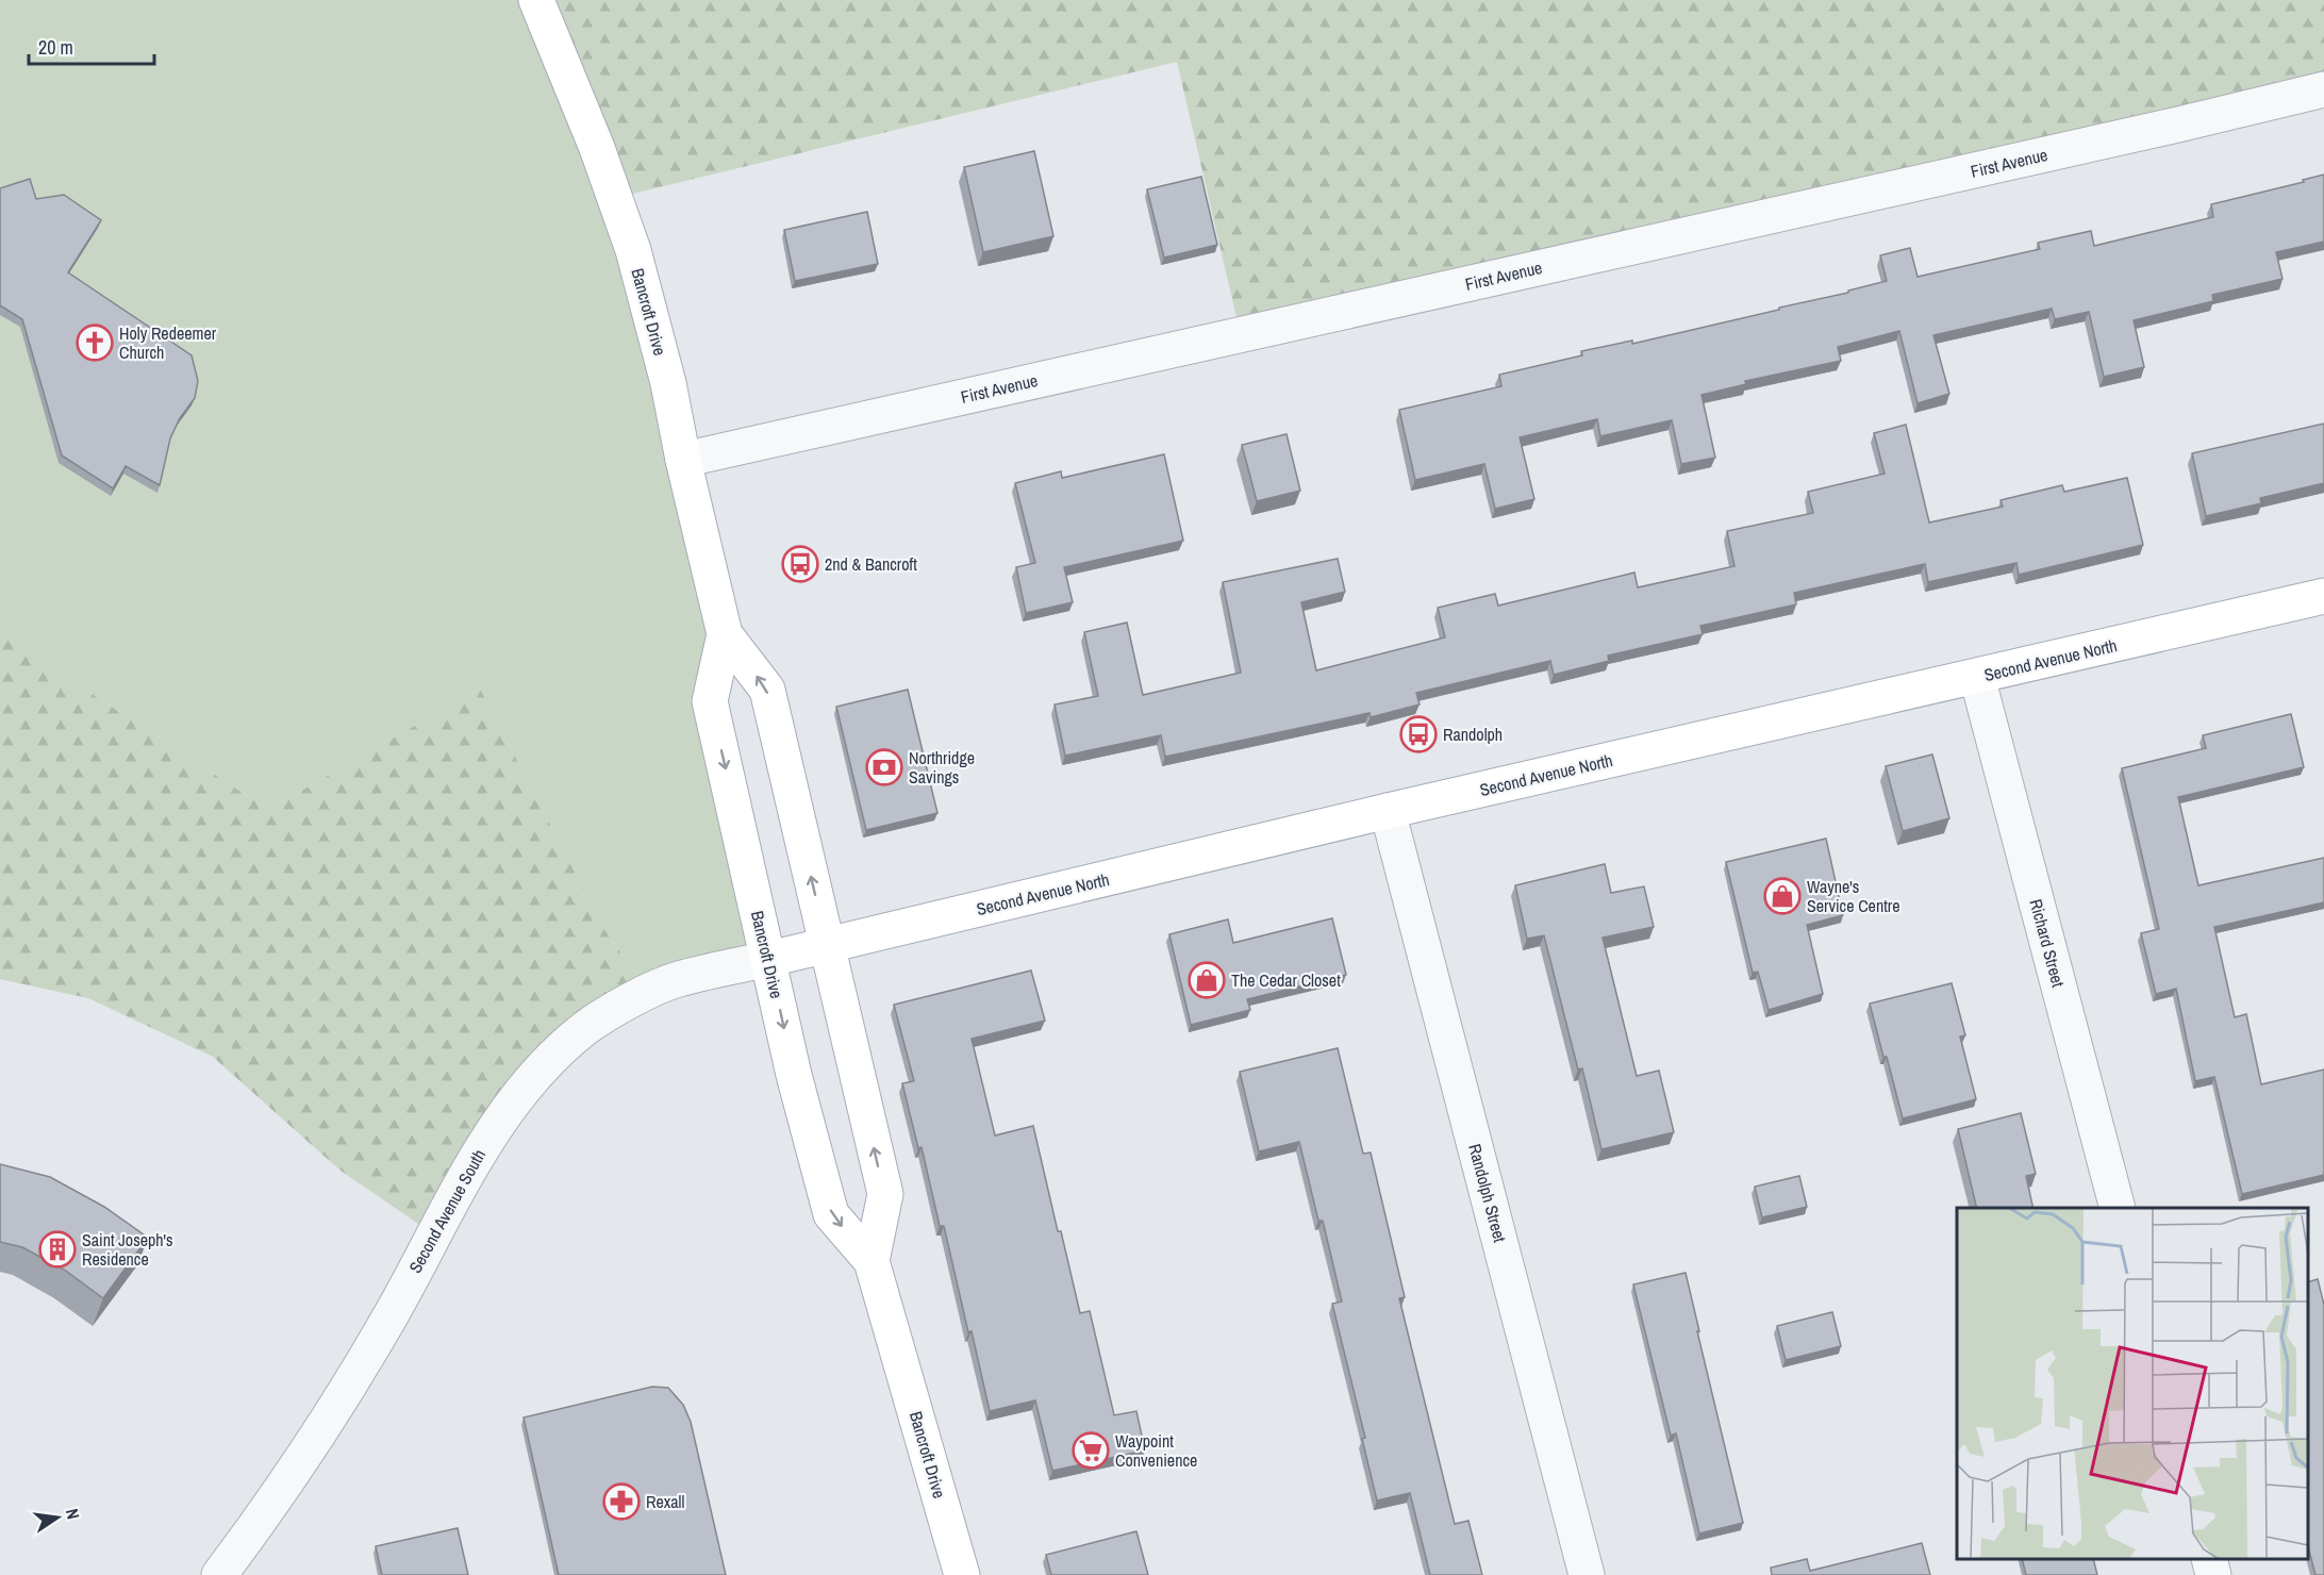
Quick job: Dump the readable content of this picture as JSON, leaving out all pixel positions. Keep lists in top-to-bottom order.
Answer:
{
  "streets": {
    "main road": ["Bancroft Drive", "Second Avenue North"],
    "street": [
      "First Avenue",
      "Richard Street",
      "Randolph Street",
      "Second Avenue South"
    ]
  },
  "crossings": [
    ["First Avenue", "Bancroft Drive"],
    ["Bancroft Drive", "Second Avenue North"],
    ["Bancroft Drive", "Second Avenue South"],
    ["Second Avenue North", "Richard Street"],
    ["Second Avenue North", "Randolph Street"],
    ["Second Avenue North", "Second Avenue South"]
  ],
  "places": {
    "church": ["Holy Redeemer Church"],
    "bus stop": ["2nd & Bancroft", "Randolph"],
    "bank": ["Northridge Savings"],
    "shop": ["Wayne's Service Centre", "The Cedar Closet"],
    "building": ["Saint Joseph's Residence"],
    "supermarket": ["Waypoint Convenience"],
    "pharmacy": ["Rexall"]
  },
  "scale_bar": "20 m",
  "north": "right"
}
